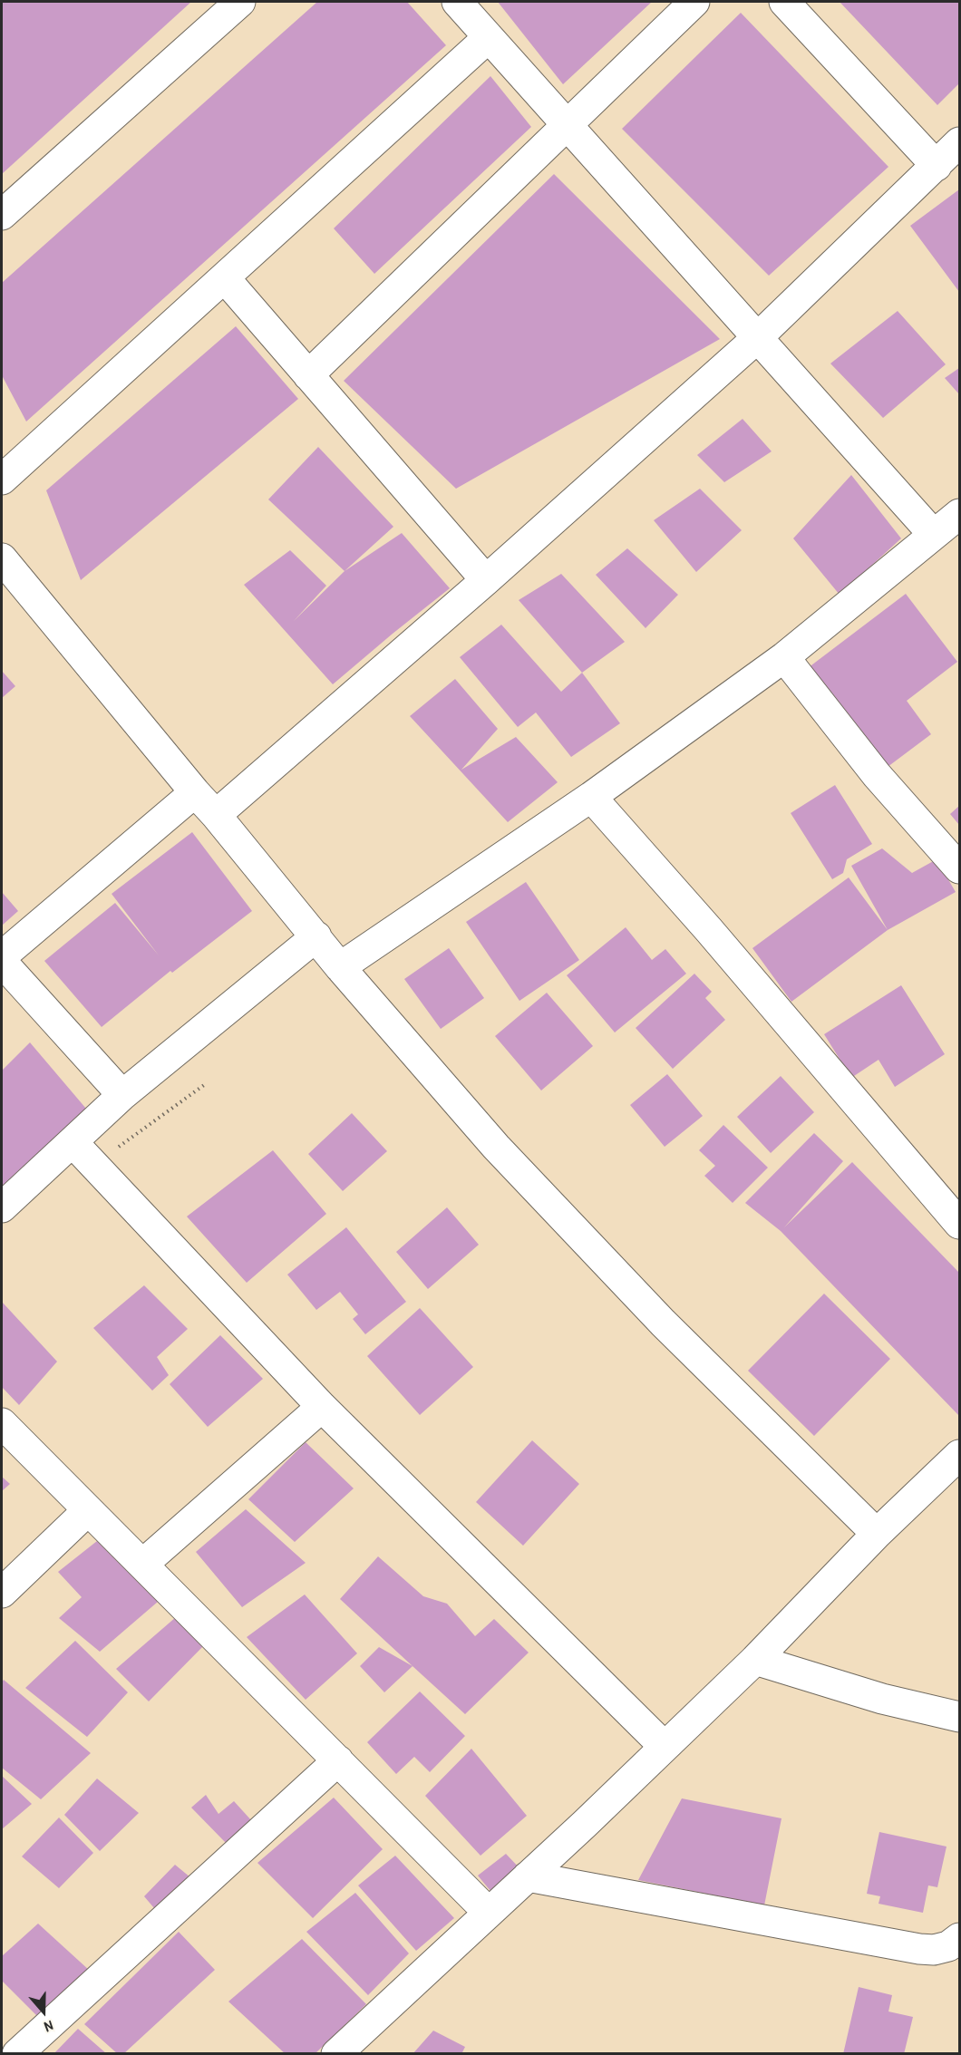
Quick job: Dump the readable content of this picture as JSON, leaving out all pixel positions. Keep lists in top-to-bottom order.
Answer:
{
  "north": "bottom"
}
